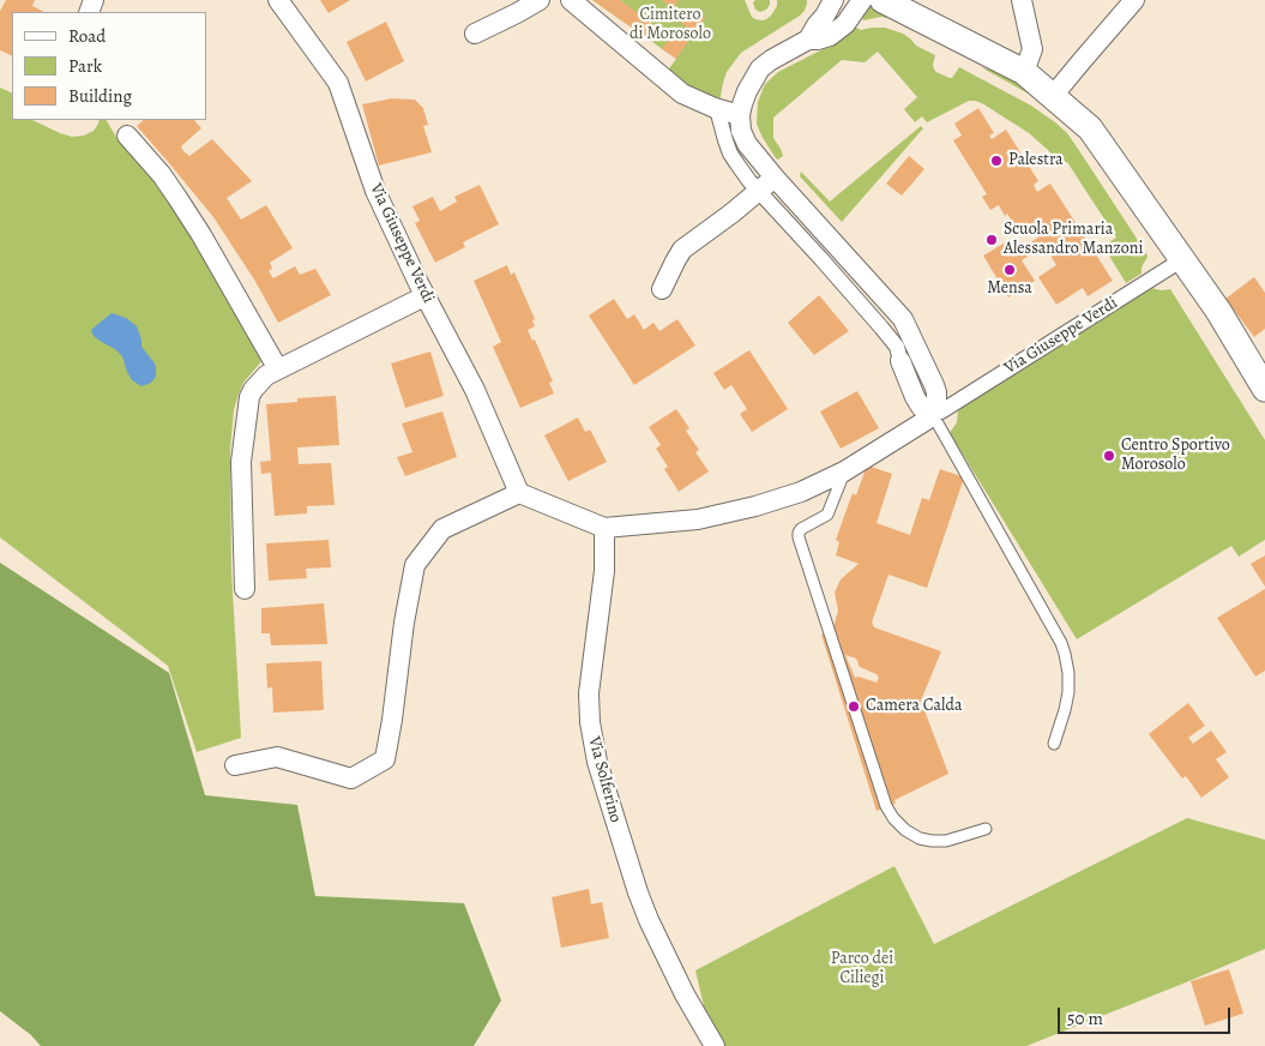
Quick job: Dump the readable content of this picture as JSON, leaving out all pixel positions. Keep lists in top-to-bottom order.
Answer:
{
  "streets": {
    "street": ["Via Giuseppe Verdi", "Via Solferino"]
  },
  "crossings": [
    ["Via Giuseppe Verdi", "Via Solferino"]
  ],
  "parks": ["Cimitero di Morosolo", "Parco dei Ciliegi"],
  "places": [
    "Palestra",
    "Scuola Primaria Alessandro Manzoni",
    "Mensa",
    "Centro Sportivo Morosolo",
    "Camera Calda"
  ],
  "legend": ["Road", "Park", "Building"],
  "scale_bar": "50 m"
}
